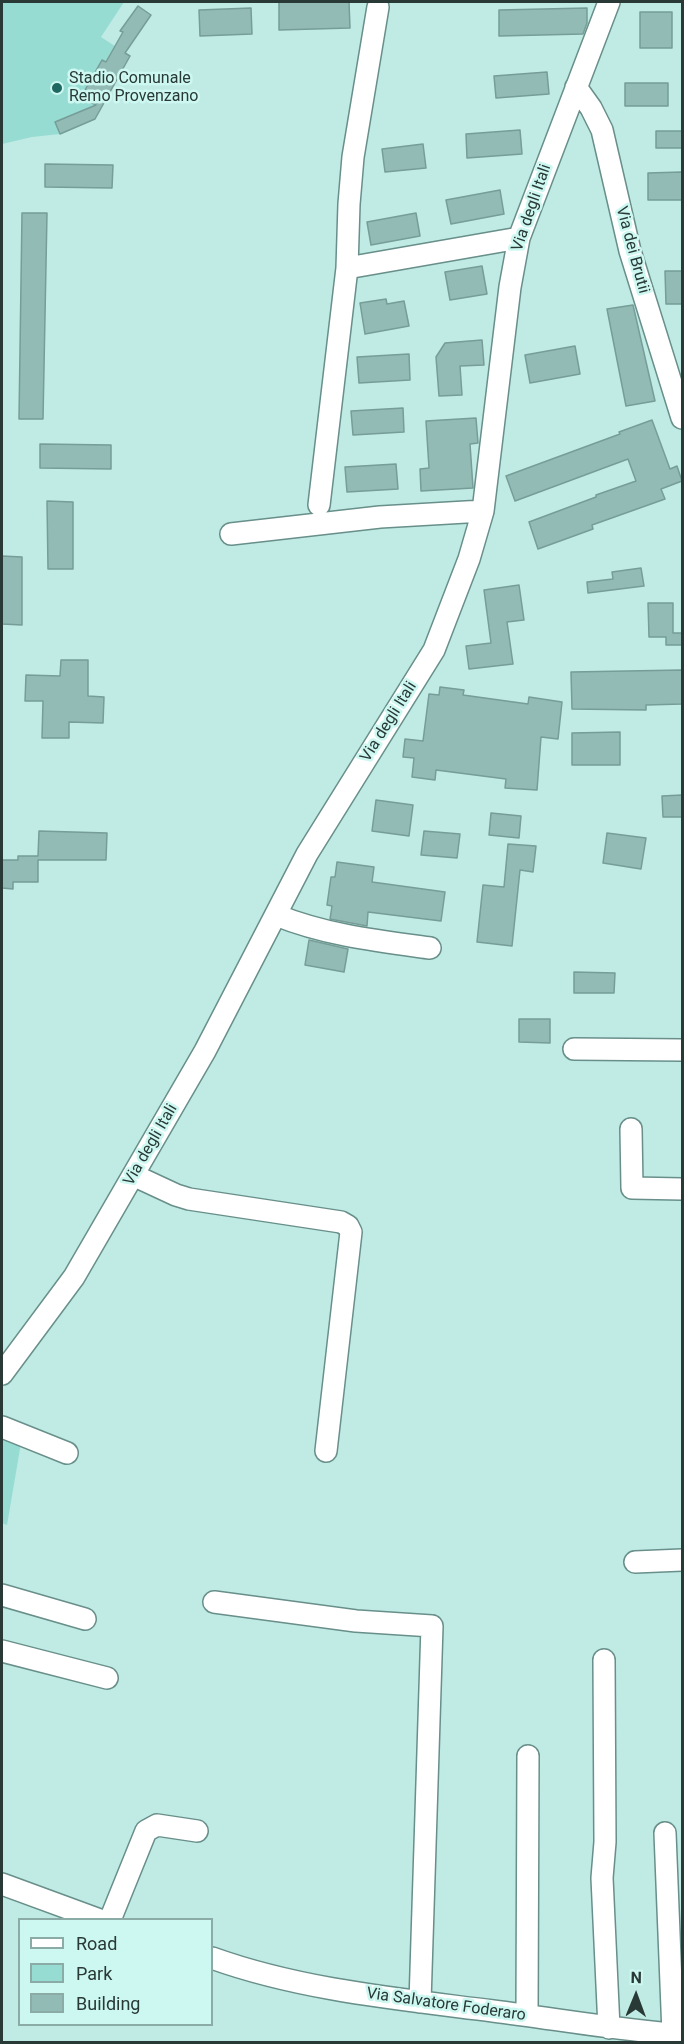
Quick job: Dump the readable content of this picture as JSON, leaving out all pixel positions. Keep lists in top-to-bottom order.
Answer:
{
  "streets": {
    "street": ["Via degli Itali", "Via dei Brutii", "Via Salvatore Foderaro"]
  },
  "crossings": [
    ["Via degli Itali", "Via dei Brutii"]
  ],
  "places": ["Stadio Comunale Remo Provenzano"],
  "legend": ["Road", "Park", "Building"],
  "north": "top"
}
